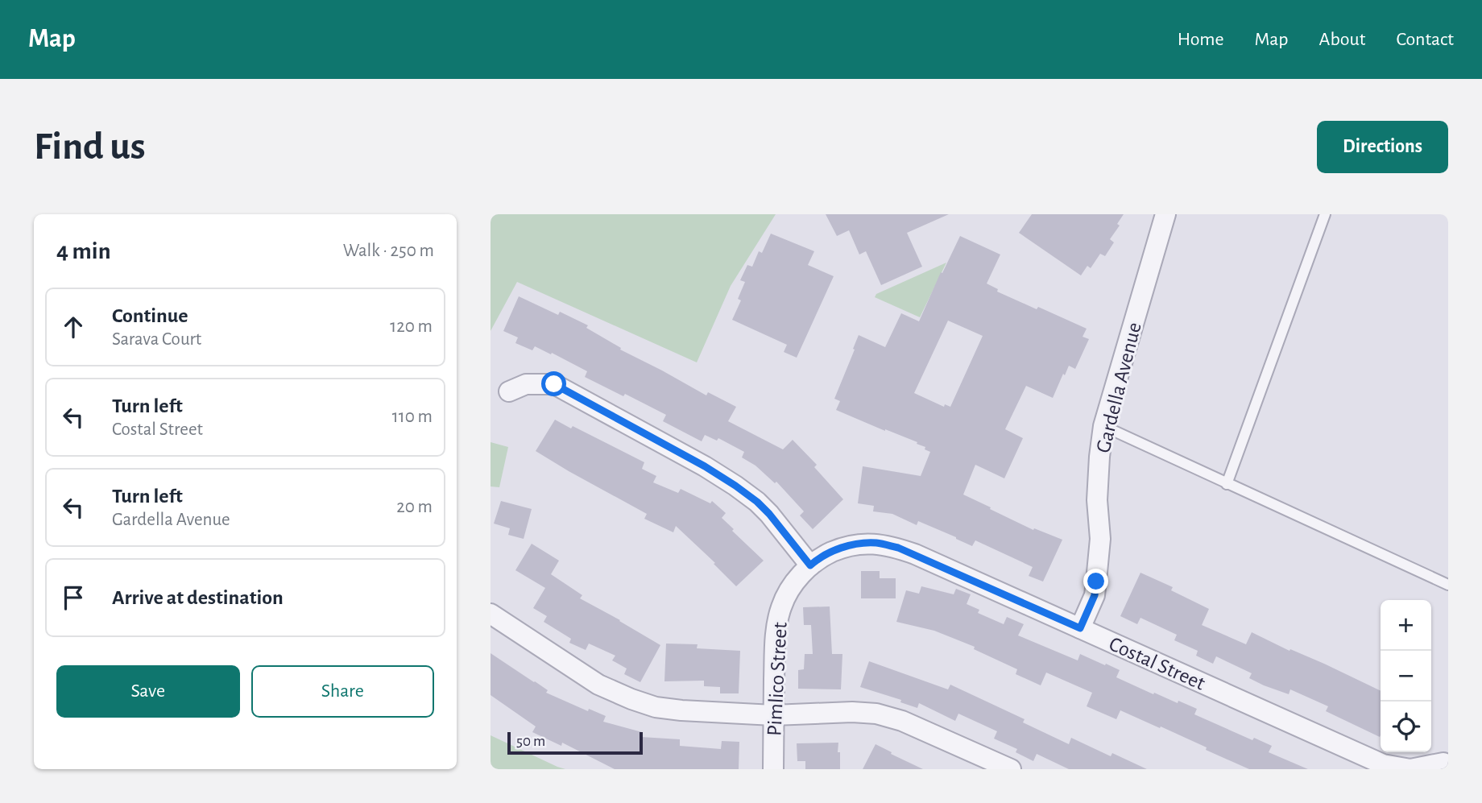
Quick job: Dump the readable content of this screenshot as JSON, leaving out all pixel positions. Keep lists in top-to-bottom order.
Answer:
{
  "streets": {
    "street": ["Gardella Avenue", "Costal Street", "Pimlico Street"]
  },
  "crossings": [
    ["Gardella Avenue", "Costal Street"],
    ["Costal Street", "Pimlico Street"]
  ],
  "scale_bar": "50 m",
  "page": {
    "header": "Map",
    "nav": [
      "Home",
      "Map",
      "About",
      "Contact"
    ],
    "buttons": [
      "Directions",
      ["Save", "Share"]
    ],
    "title": "Find us",
    "heading": ["4 min", "Walk · 250 m"],
    "list": [
      ["Continue", "Sarava Court", "120 m"],
      ["Turn left", "Costal Street", "110 m"],
      ["Turn left", "Gardella Avenue", "20 m"],
      "Arrive at destination"
    ],
    "map_buttons": ["+", "−"],
    "scale": "50 m"
  }
}
